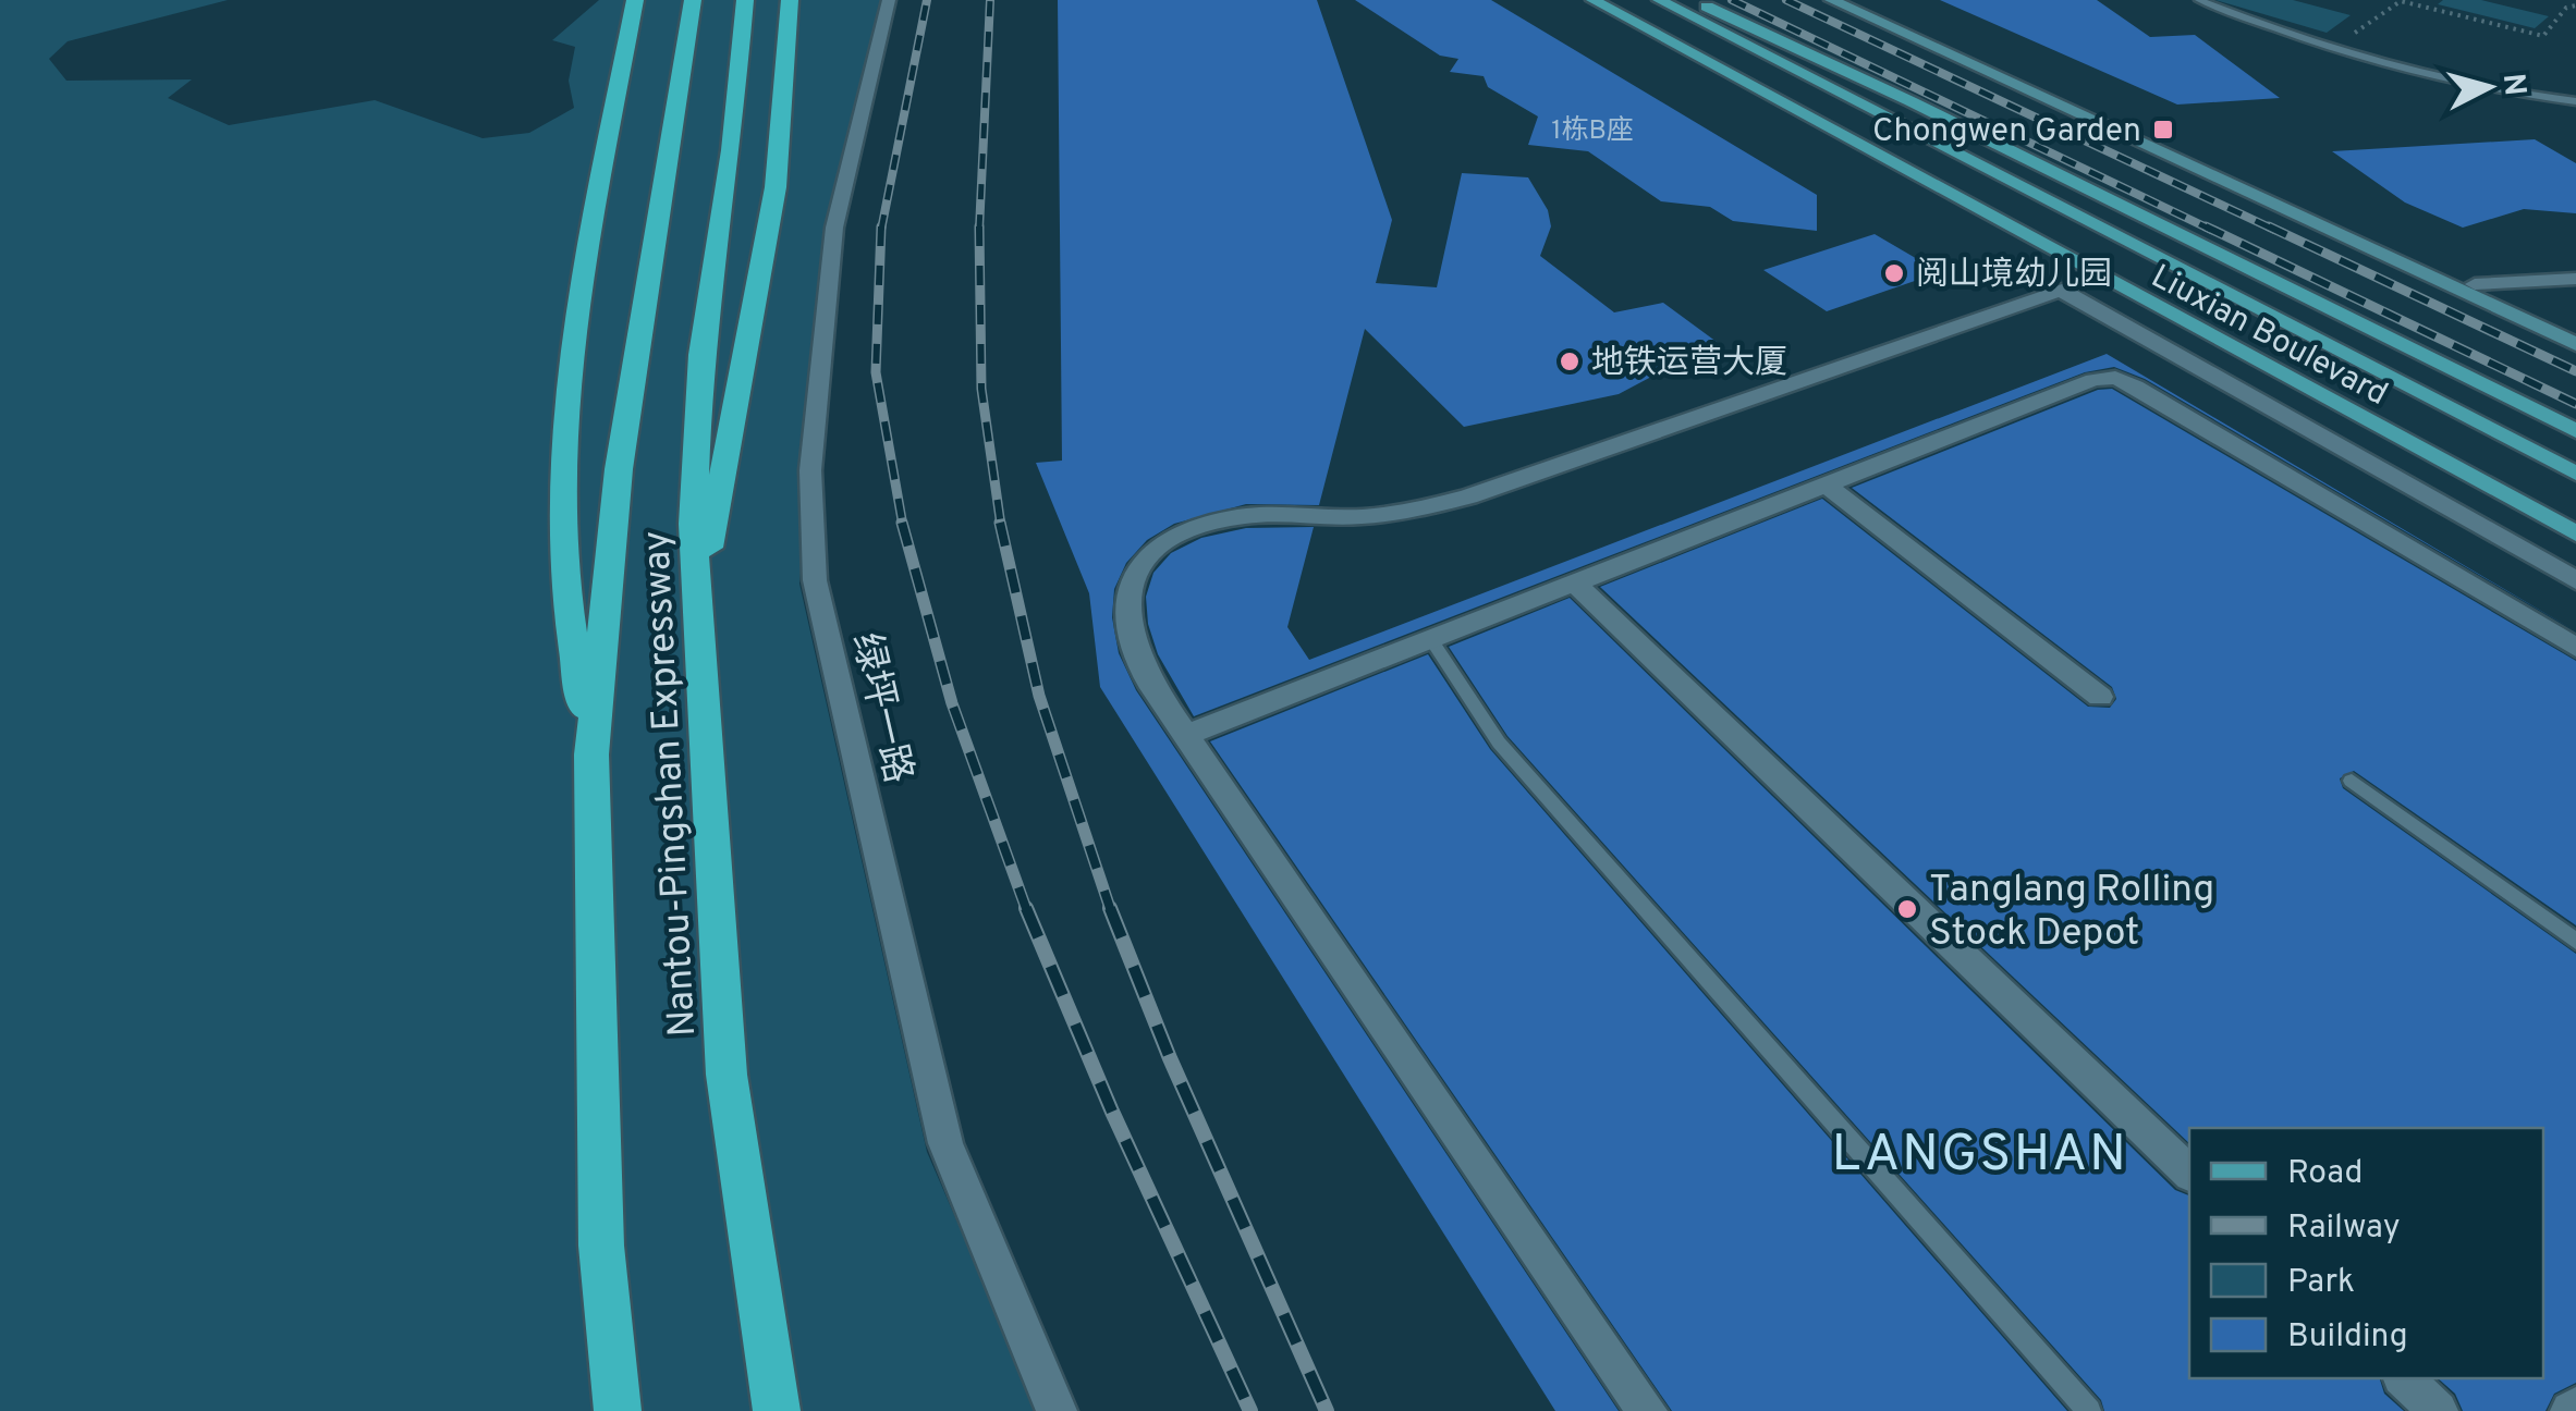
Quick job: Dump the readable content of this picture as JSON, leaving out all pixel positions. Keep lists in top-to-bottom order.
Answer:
{
  "streets": {
    "highway": ["Nantou-Pingshan Expressway"],
    "main road": ["Liuxian Boulevard"],
    "street": ["绿坪一路"]
  },
  "districts": ["LANGSHAN"],
  "places": {
    "transit": ["Chongwen Garden"],
    "other": ["阅山境幼儿园", "地铁运营大厦", "Tanglang Rolling Stock Depot"]
  },
  "house_numbers": ["1栋B座"],
  "legend": [
    "Road",
    "Railway",
    "Park",
    "Building"
  ],
  "north": "right"
}
